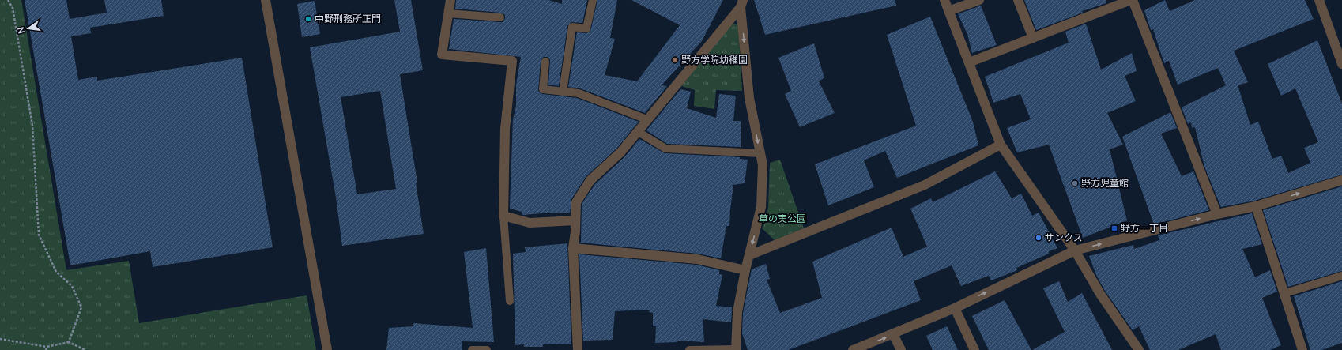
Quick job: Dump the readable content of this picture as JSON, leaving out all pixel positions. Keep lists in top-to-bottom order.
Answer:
{
  "parks": ["草の実公園"],
  "places": {
    "other": [
      "中野刑務所正門",
      "野方学院幼稚園",
      "野方児童館",
      "サンクス"
    ],
    "transit": ["野方一丁目"]
  },
  "north": "left"
}
